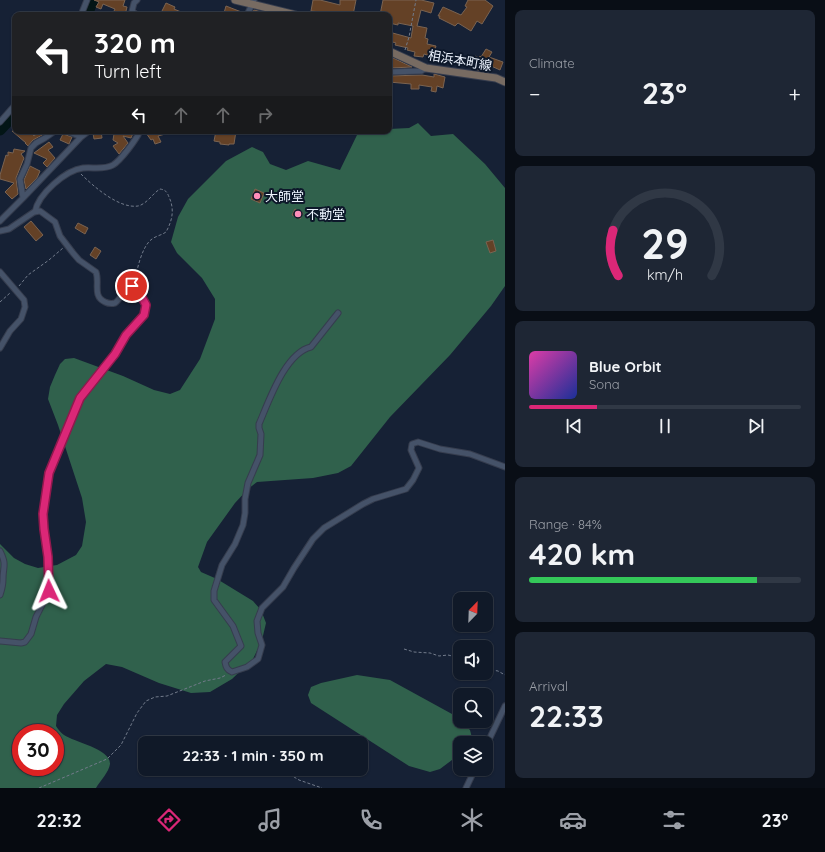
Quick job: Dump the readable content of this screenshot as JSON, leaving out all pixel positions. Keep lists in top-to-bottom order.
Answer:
{
  "streets": {
    "main road": ["相浜本町線"]
  },
  "places": ["大師堂", "不動堂"],
  "north": "top right",
  "page": {
    "tile": [
      "Climate",
      ["Range · 84%", "420 km"],
      ["Arrival", "22:33"]
    ],
    "turn": ["320 m", "Turn left"],
    "heat": ["−", "23°", "+"],
    "song": ["Blue Orbit", "Sona"],
    "limit": "30",
    "trip": "22:33 · 1 min · 350 m",
    "tabs": ["22:32", "23°"],
    "gauge": ["29", "km/h"]
  }
}
